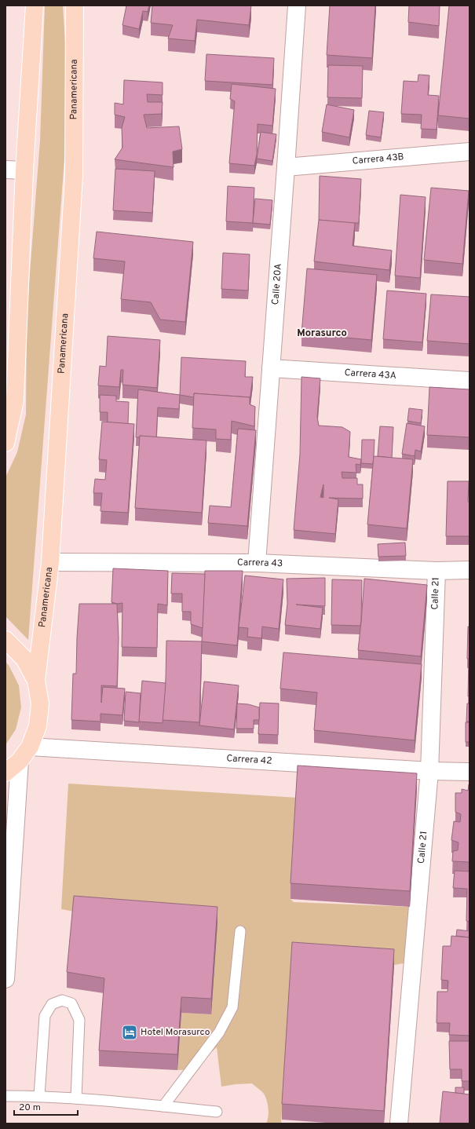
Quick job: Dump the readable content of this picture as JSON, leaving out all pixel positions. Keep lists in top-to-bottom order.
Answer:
{
  "streets": {
    "main road": ["Panamericana"],
    "street": [
      "Carrera 43B",
      "Calle 20A",
      "Carrera 43A",
      "Carrera 43",
      "Calle 21",
      "Carrera 42"
    ]
  },
  "crossings": [
    ["Panamericana", "Carrera 43"],
    ["Carrera 43B", "Calle 20A"],
    ["Calle 20A", "Carrera 43A"],
    ["Calle 20A", "Carrera 43"],
    ["Carrera 43", "Calle 21"],
    ["Calle 21", "Carrera 42"]
  ],
  "districts": ["Morasurco"],
  "places": {
    "hotel": ["Hotel Morasurco"]
  },
  "scale_bar": "20 m"
}
